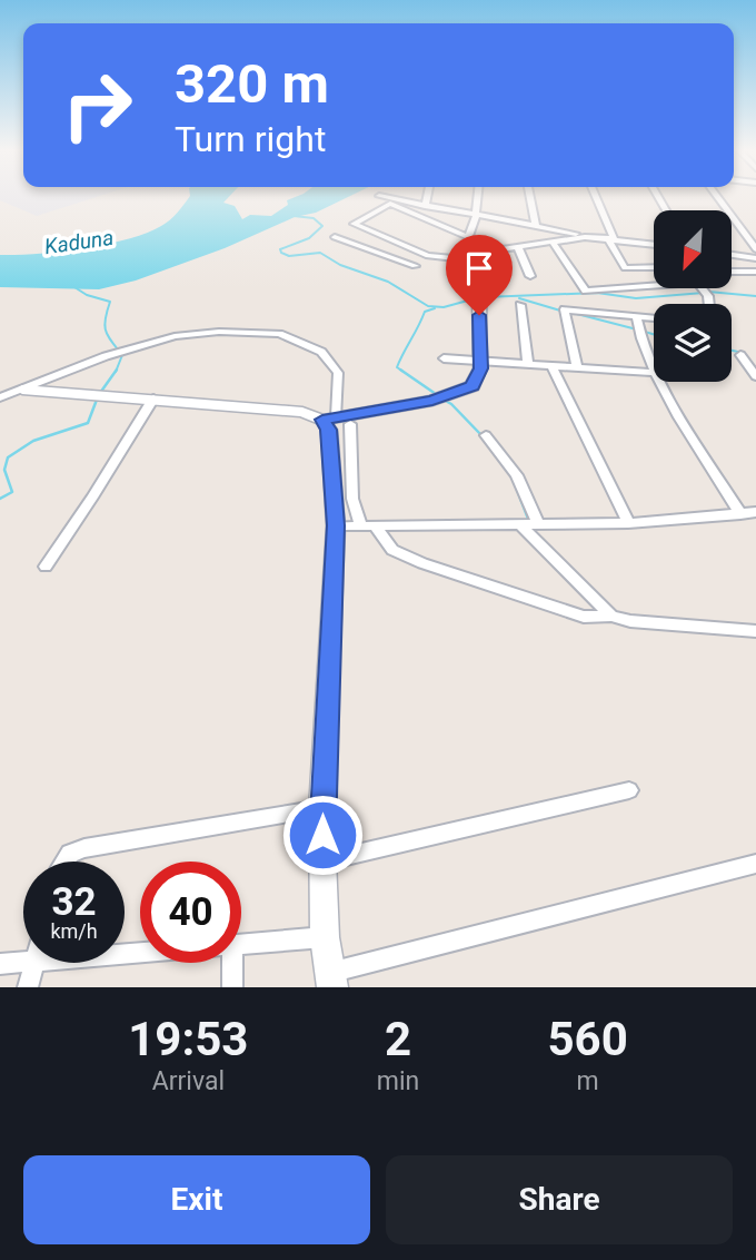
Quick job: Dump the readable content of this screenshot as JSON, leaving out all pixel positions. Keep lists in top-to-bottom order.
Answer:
{
  "water": ["Kaduna"],
  "north": "bottom left",
  "page": {
    "turn": ["320 m", "Turn right"],
    "speed": "32 km/h",
    "limit": "40",
    "eta": [
      "19:53",
      "Arrival",
      "2",
      "min",
      "560",
      "m"
    ],
    "buttons": ["Exit", "Share"]
  }
}
